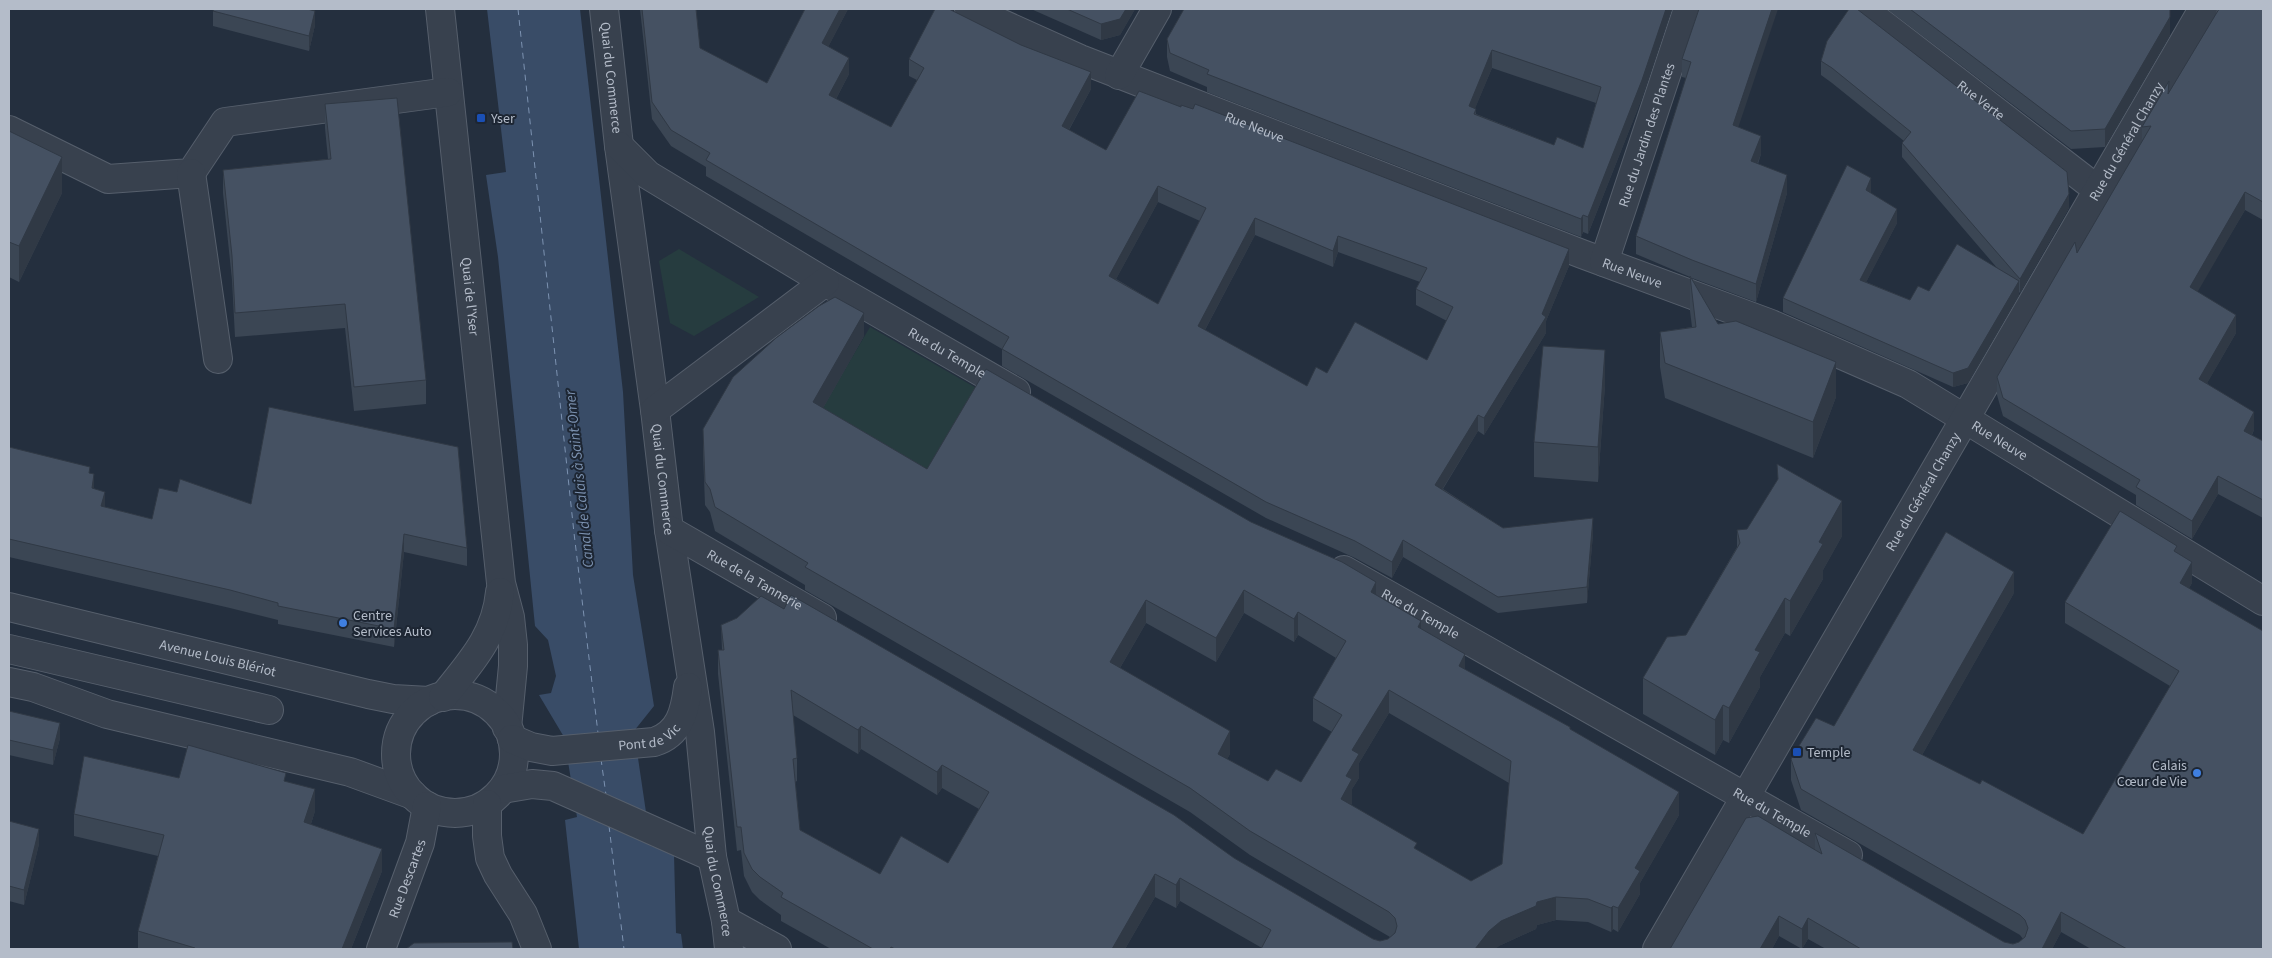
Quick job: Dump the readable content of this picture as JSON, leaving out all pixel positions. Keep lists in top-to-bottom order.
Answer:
{
  "streets": {
    "street": [
      "Quai du Commerce",
      "Rue Verte",
      "Rue Neuve",
      "Rue du Jardin des Plantes",
      "Rue du Général Chanzy",
      "Quai de l'Yser",
      "Rue du Temple",
      "Rue de la Tannerie",
      "Avenue Louis Blériot",
      "Pont de Vic",
      "Rue Descartes"
    ]
  },
  "crossings": [
    ["Quai du Commerce", "Rue du Temple"],
    ["Quai du Commerce", "Rue de la Tannerie"],
    ["Quai du Commerce", "Pont de Vic"],
    ["Rue Verte", "Rue du Général Chanzy"],
    ["Rue Neuve", "Rue du Jardin des Plantes"],
    ["Rue Neuve", "Rue du Général Chanzy"],
    ["Rue du Général Chanzy", "Rue du Temple"],
    ["Quai de l'Yser", "Avenue Louis Blériot"],
    ["Quai de l'Yser", "Pont de Vic"],
    ["Quai de l'Yser", "Rue Descartes"],
    ["Avenue Louis Blériot", "Pont de Vic"],
    ["Avenue Louis Blériot", "Rue Descartes"],
    ["Pont de Vic", "Rue Descartes"]
  ],
  "water": ["Canal de Calais à Saint-Omer"],
  "places": {
    "transit": ["Yser", "Temple"],
    "other": ["Centre Services Auto", "Calais Cœur de Vie"]
  }
}
